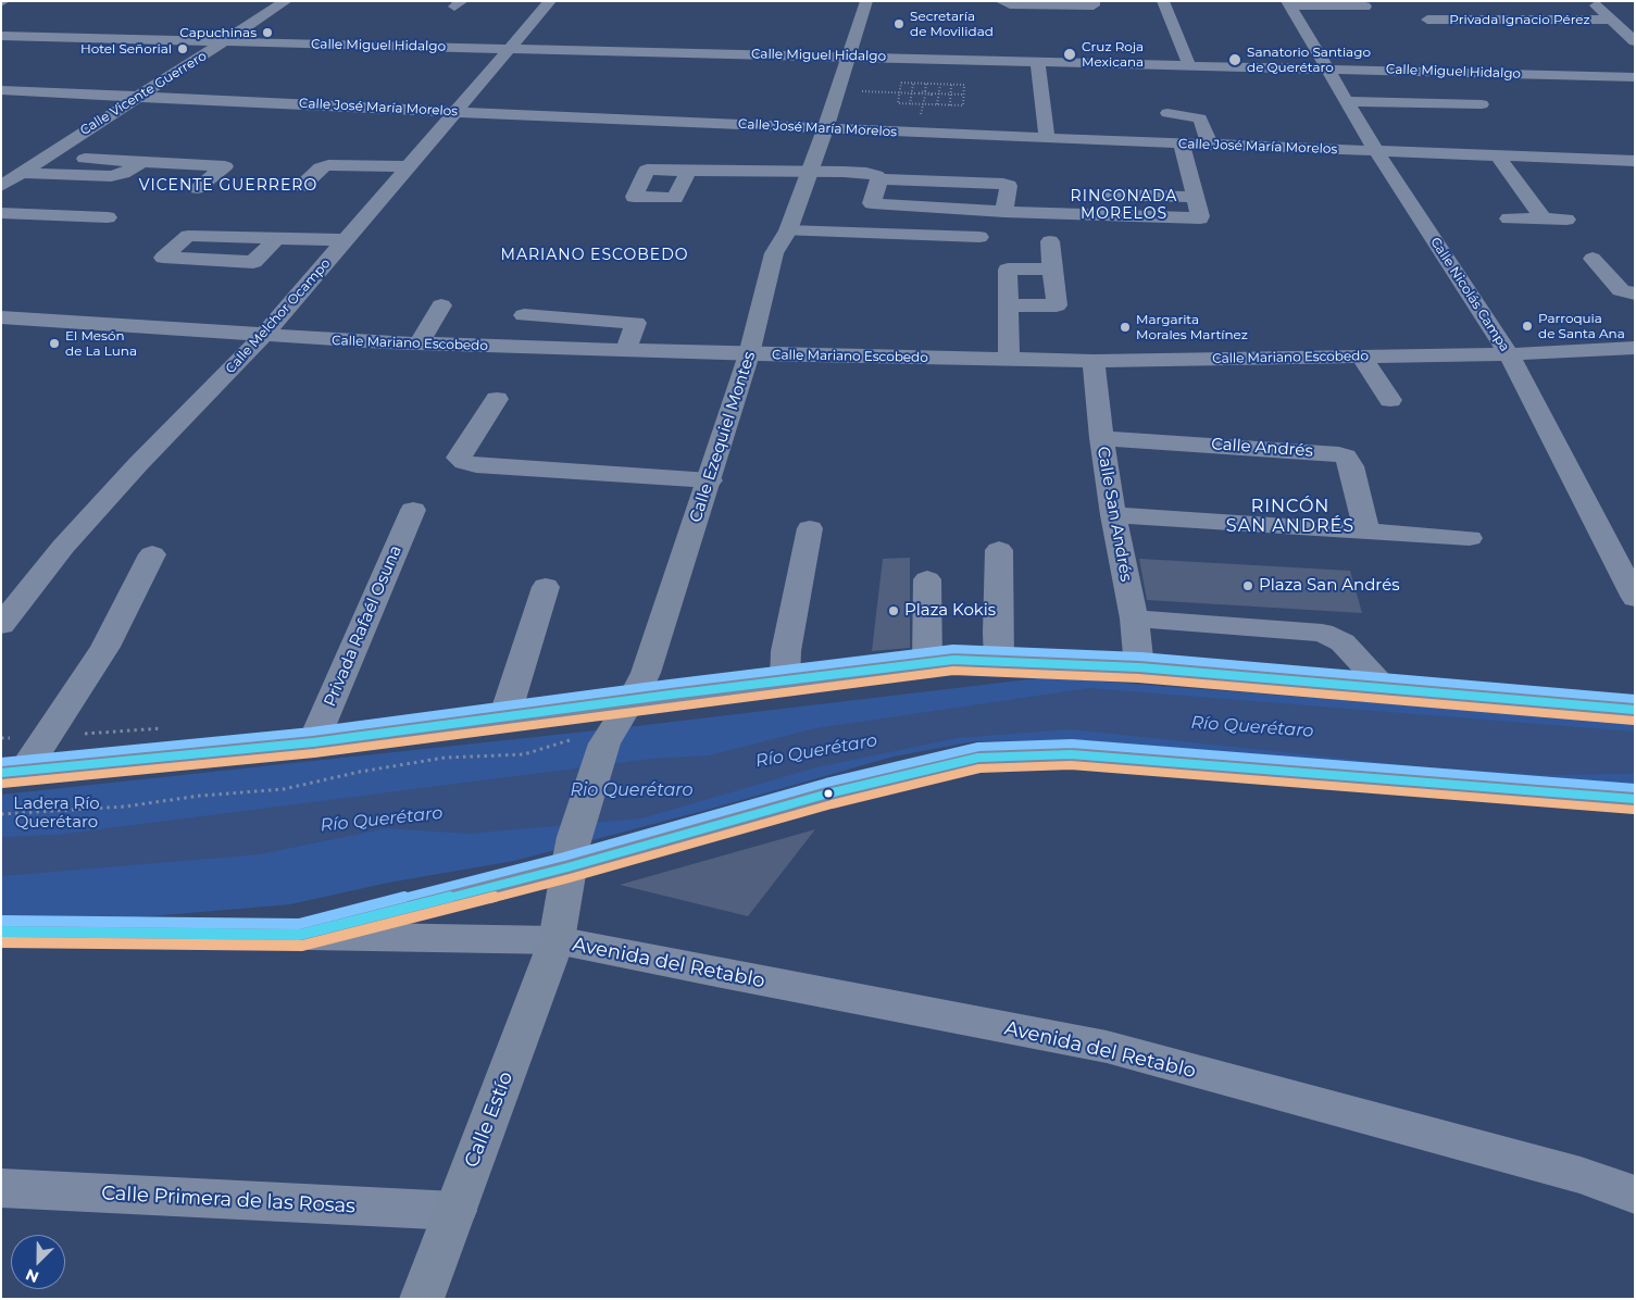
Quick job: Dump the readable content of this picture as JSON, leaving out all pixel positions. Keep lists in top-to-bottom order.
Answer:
{
  "streets": {
    "main road": ["Calle Ezequiel Montes", "Avenida del Retablo", "Calle Estío"],
    "street": [
      "Privada Ignacio Pérez",
      "Calle Miguel Hidalgo",
      "Calle Vicente Guerrero",
      "Calle José María Morelos",
      "Calle Nicolás Campa",
      "Calle Melchor Ocampo",
      "Calle Mariano Escobedo",
      "Calle Andrés",
      "Calle San Andrés",
      "Privada Rafaél Osuna",
      "Calle Primera de las Rosas"
    ]
  },
  "crossings": [
    ["Calle Miguel Hidalgo", "Calle Vicente Guerrero"],
    ["Calle Miguel Hidalgo", "Calle Nicolás Campa"],
    ["Calle Miguel Hidalgo", "Calle Melchor Ocampo"],
    ["Calle Miguel Hidalgo", "Calle Ezequiel Montes"],
    ["Calle Vicente Guerrero", "Calle José María Morelos"],
    ["Calle José María Morelos", "Calle Nicolás Campa"],
    ["Calle José María Morelos", "Calle Melchor Ocampo"],
    ["Calle José María Morelos", "Calle Ezequiel Montes"],
    ["Calle Nicolás Campa", "Calle Mariano Escobedo"],
    ["Calle Melchor Ocampo", "Calle Mariano Escobedo"],
    ["Calle Mariano Escobedo", "Calle Ezequiel Montes"],
    ["Calle Mariano Escobedo", "Calle San Andrés"],
    ["Calle Ezequiel Montes", "Avenida del Retablo"],
    ["Calle Andrés", "Calle San Andrés"],
    ["Avenida del Retablo", "Calle Estío"],
    ["Calle Estío", "Calle Primera de las Rosas"]
  ],
  "districts": [
    "VICENTE GUERRERO",
    "RINCONADA MORELOS",
    "MARIANO ESCOBEDO",
    "RINCÓN SAN ANDRÉS"
  ],
  "water": ["Río Querétaro", "Rio Querétaro"],
  "parks": ["Ladera Río Querétaro"],
  "places": [
    "Secretaría de Movilidad",
    "Capuchinas",
    "Hotel Señorial",
    "Cruz Roja Mexicana",
    "Sanatorio Santiago de Querétaro",
    "Parroquia de Santa Ana",
    "Margarita Morales Martínez",
    "El Mesón de La Luna",
    "Plaza San Andrés",
    "Plaza Kokis"
  ],
  "north": "bottom left"
}
